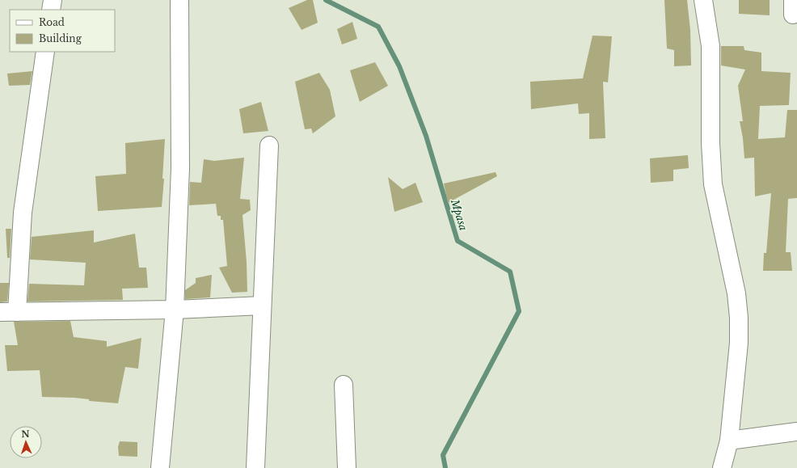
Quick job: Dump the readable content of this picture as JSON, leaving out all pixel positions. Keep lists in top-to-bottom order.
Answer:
{
  "water": ["Mpasa"],
  "legend": ["Road", "Building"],
  "north": "top"
}
